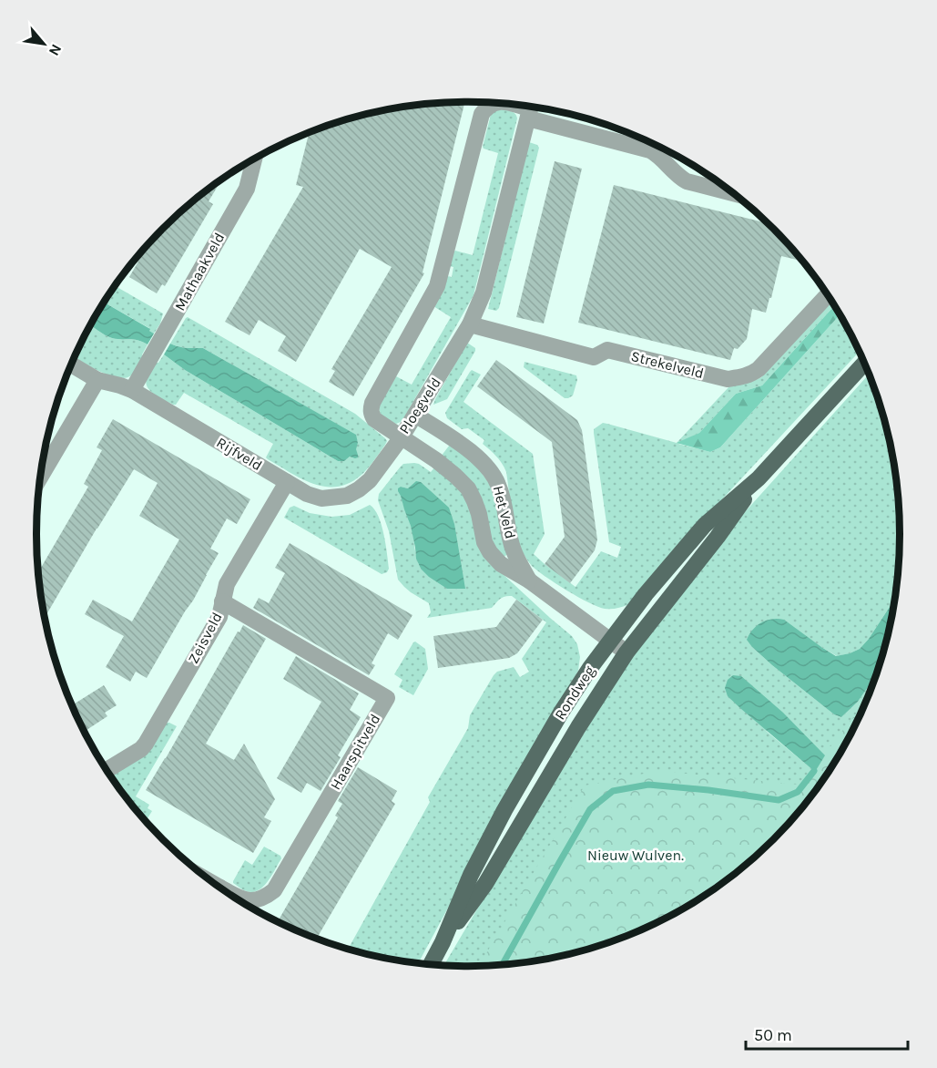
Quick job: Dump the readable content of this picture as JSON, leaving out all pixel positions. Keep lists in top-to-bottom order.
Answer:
{
  "streets": {
    "main road": ["Rondweg"],
    "street": [
      "Mathaakveld",
      "Strekelveld",
      "Ploegveld",
      "Rijfveld",
      "Het Veld",
      "Zeisveld",
      "Haarspitveld"
    ]
  },
  "crossings": [
    ["Mathaakveld", "Rijfveld"],
    ["Strekelveld", "Ploegveld"],
    ["Ploegveld", "Rijfveld"],
    ["Ploegveld", "Het Veld"],
    ["Rijfveld", "Het Veld"],
    ["Rijfveld", "Zeisveld"],
    ["Het Veld", "Rondweg"],
    ["Zeisveld", "Haarspitveld"]
  ],
  "parks": ["Nieuw Wulven."],
  "scale_bar": "50 m",
  "north": "bottom right"
}
